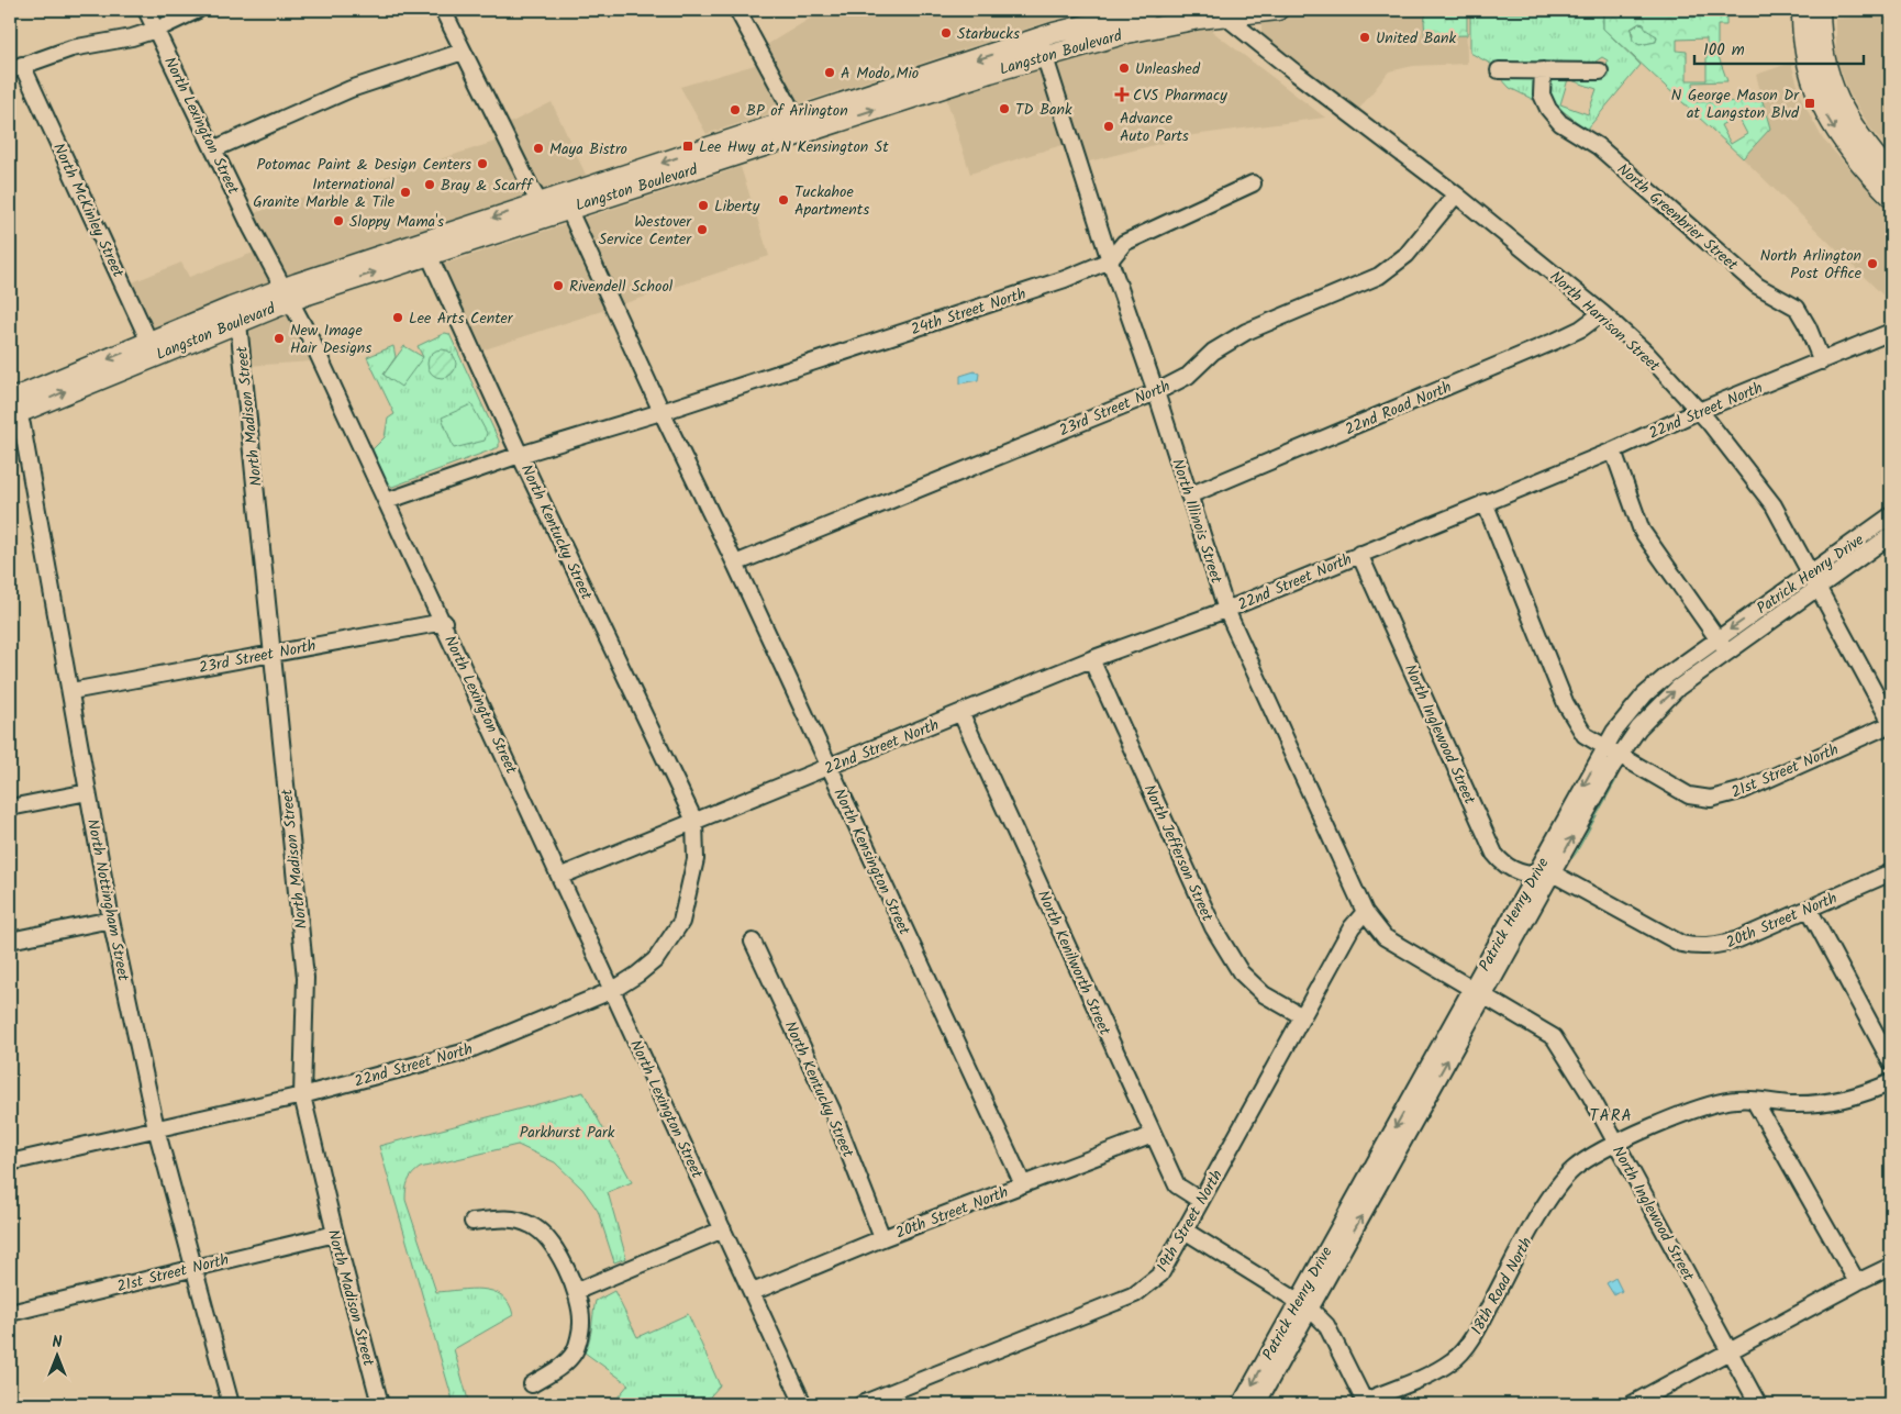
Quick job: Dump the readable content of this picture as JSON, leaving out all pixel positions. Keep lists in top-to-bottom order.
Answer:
{
  "streets": {
    "main road": ["Langston Boulevard"],
    "street": [
      "North Lexington Street",
      "North McKinley Street",
      "North Greenbrier Street",
      "24th Street North",
      "North Harrison Street",
      "23rd Street North",
      "22nd Road North",
      "22nd Street North",
      "North Madison Street",
      "North Illinois Street",
      "North Kentucky Street",
      "Patrick Henry Drive",
      "North Inglewood Street",
      "21st Street North",
      "North Jefferson Street",
      "North Kensington Street",
      "North Nottingham Street",
      "20th Street North",
      "North Kenilworth Street",
      "19th Street North",
      "18th Road North"
    ]
  },
  "crossings": [
    ["Langston Boulevard", "North Lexington Street"],
    ["Langston Boulevard", "North McKinley Street"],
    ["Langston Boulevard", "North Harrison Street"],
    ["Langston Boulevard", "North Madison Street"],
    ["Langston Boulevard", "North Illinois Street"],
    ["Langston Boulevard", "North Kentucky Street"],
    ["Langston Boulevard", "North Kensington Street"],
    ["Langston Boulevard", "North Nottingham Street"],
    ["North Lexington Street", "24th Street North"],
    ["North Lexington Street", "23rd Street North"],
    ["North Lexington Street", "22nd Street North"],
    ["North Lexington Street", "20th Street North"],
    ["North Greenbrier Street", "22nd Street North"],
    ["24th Street North", "North Illinois Street"],
    ["24th Street North", "North Kentucky Street"],
    ["24th Street North", "North Kensington Street"],
    ["North Harrison Street", "23rd Street North"],
    ["North Harrison Street", "22nd Road North"],
    ["North Harrison Street", "22nd Street North"],
    ["North Harrison Street", "Patrick Henry Drive"],
    ["North Harrison Street", "21st Street North"],
    ["23rd Street North", "North Madison Street"],
    ["23rd Street North", "North Illinois Street"],
    ["23rd Street North", "North Kensington Street"],
    ["23rd Street North", "North Nottingham Street"],
    ["22nd Road North", "North Illinois Street"],
    ["22nd Street North", "North Madison Street"],
    ["22nd Street North", "North Illinois Street"],
    ["22nd Street North", "North Kentucky Street"],
    ["22nd Street North", "North Inglewood Street"],
    ["22nd Street North", "21st Street North"],
    ["22nd Street North", "North Jefferson Street"],
    ["22nd Street North", "North Kensington Street"],
    ["22nd Street North", "North Nottingham Street"],
    ["22nd Street North", "North Kenilworth Street"],
    ["North Madison Street", "21st Street North"],
    ["North Illinois Street", "Patrick Henry Drive"],
    ["North Illinois Street", "North Inglewood Street"],
    ["North Illinois Street", "19th Street North"],
    ["North Kentucky Street", "20th Street North"],
    ["Patrick Henry Drive", "North Inglewood Street"],
    ["Patrick Henry Drive", "21st Street North"],
    ["Patrick Henry Drive", "20th Street North"],
    ["North Inglewood Street", "18th Road North"],
    ["21st Street North", "North Nottingham Street"],
    ["North Jefferson Street", "19th Street North"],
    ["North Kensington Street", "20th Street North"],
    ["20th Street North", "North Kenilworth Street"],
    ["North Kenilworth Street", "19th Street North"]
  ],
  "districts": ["TARA"],
  "parks": ["Parkhurst Park"],
  "places": {
    "other": [
      "Starbucks",
      "United Bank",
      "Unleashed",
      "A Modo Mio",
      "TD Bank",
      "BP of Arlington",
      "Advance Auto Parts",
      "Maya Bistro",
      "Potomac Paint & Design Centers",
      "Bray & Scarff",
      "International Granite Marble & Tile",
      "Tuckahoe Apartments",
      "Liberty",
      "Sloppy Mama's",
      "Westover Service Center",
      "North Arlington Post Office",
      "Rivendell School",
      "Lee Arts Center",
      "New Image Hair Designs"
    ],
    "health": ["CVS Pharmacy"],
    "transit": ["N George Mason Dr at Langston Blvd", "Lee Hwy at N Kensington St"]
  },
  "scale_bar": "100 m",
  "north": "top"
}
